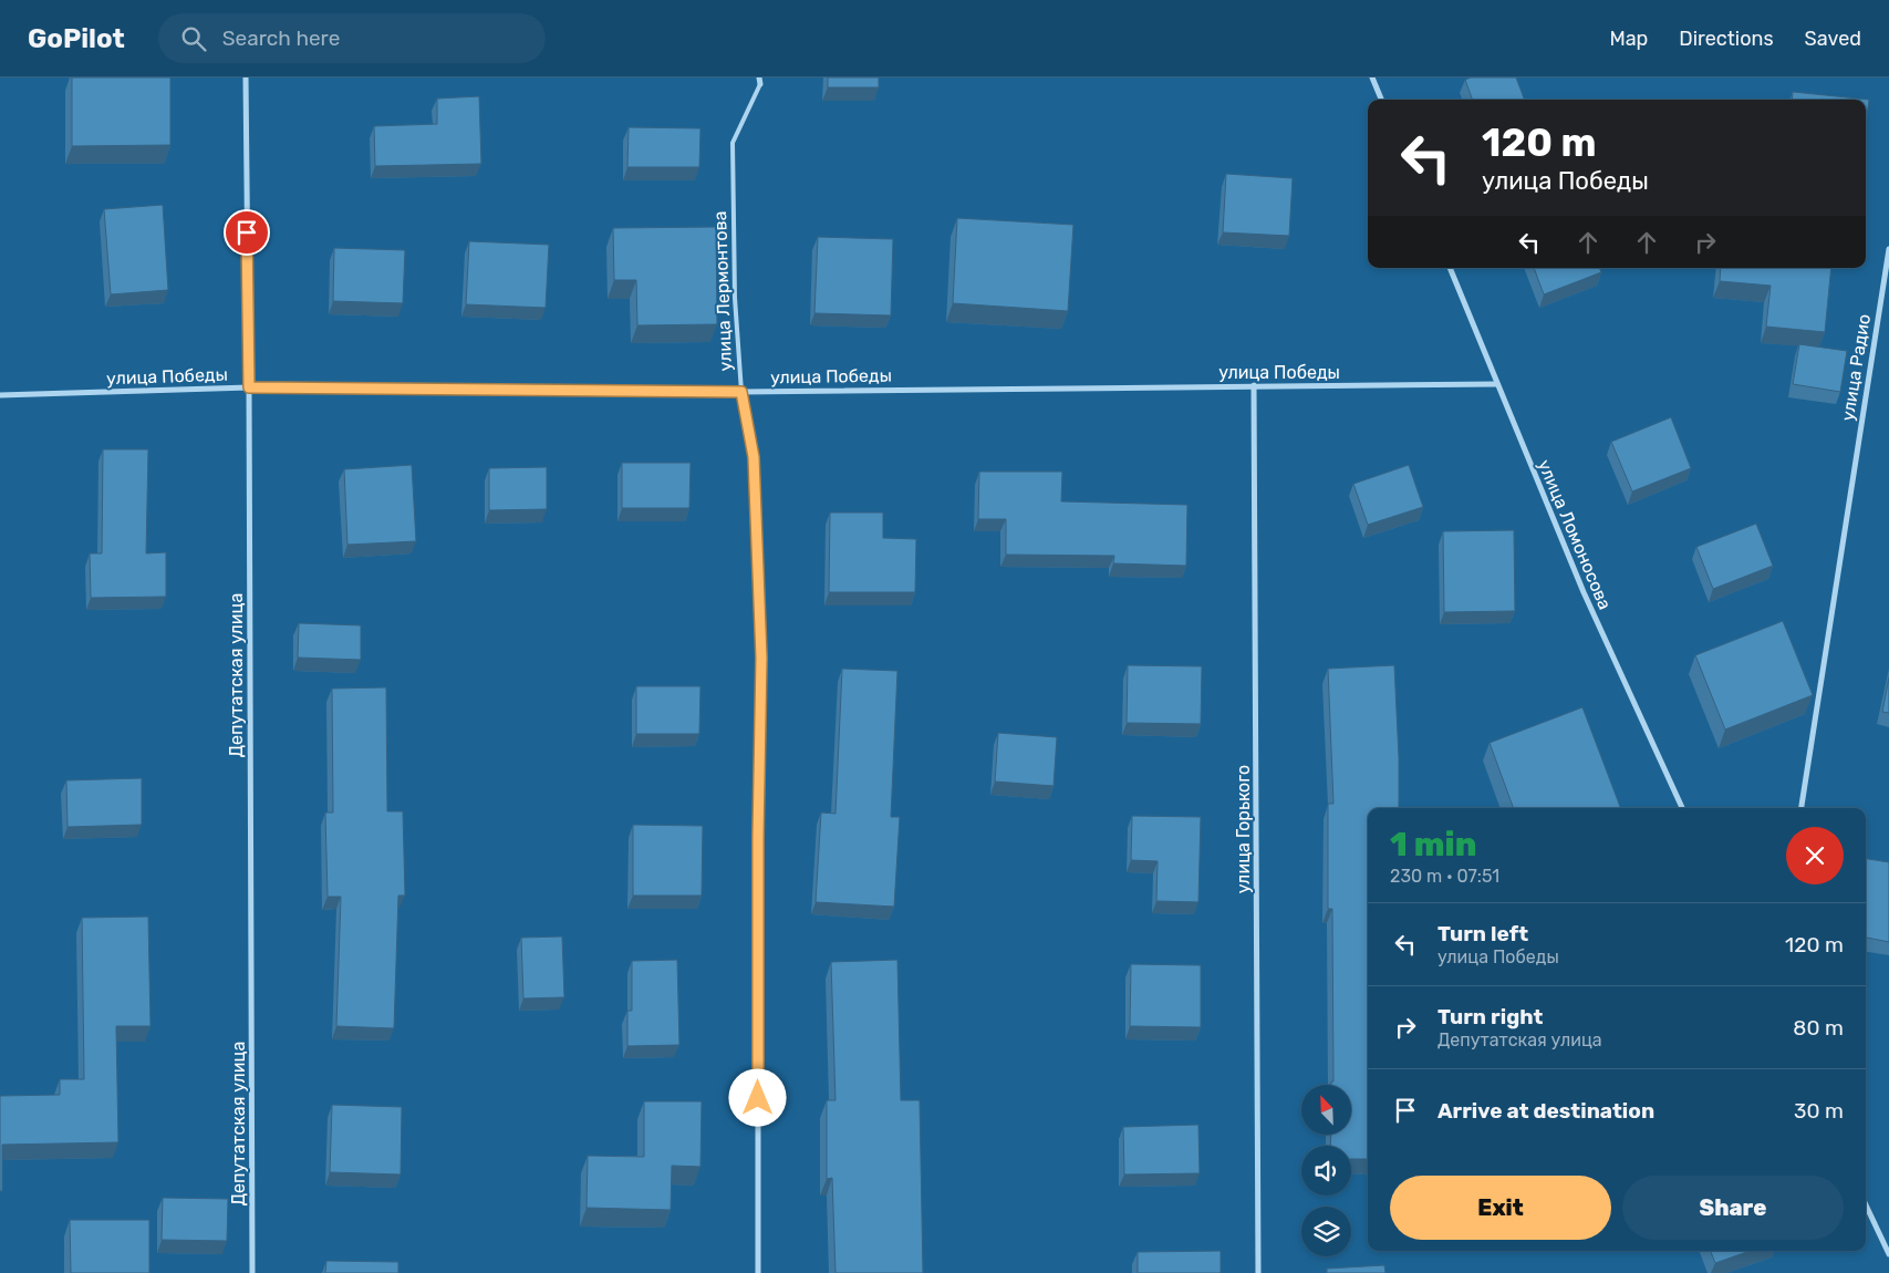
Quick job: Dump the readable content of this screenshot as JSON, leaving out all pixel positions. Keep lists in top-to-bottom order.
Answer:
{
  "streets": {
    "street": [
      "улица Лермонтова",
      "улица Радио",
      "улица Победы",
      "улица Ломоносова",
      "Депутатская улица",
      "улица Горького"
    ]
  },
  "crossings": [
    ["улица Лермонтова", "улица Победы"],
    ["улица Победы", "улица Ломоносова"],
    ["улица Победы", "Депутатская улица"],
    ["улица Победы", "улица Горького"]
  ],
  "north": "top left",
  "page": {
    "header": "GoPilot",
    "search": "Search here",
    "nav": ["Map", "Directions", "Saved"],
    "turn": ["120 m", "улица Победы"],
    "heading": ["1 min", "230 m · 07:51"],
    "list": [
      {
        "name": "Turn left",
        "note": "улица Победы",
        "value": "120 m"
      },
      {
        "name": "Turn right",
        "note": "Депутатская улица",
        "value": "80 m"
      },
      {
        "name": "Arrive at destination",
        "value": "30 m"
      }
    ],
    "buttons": ["Exit", "Share"]
  }
}
